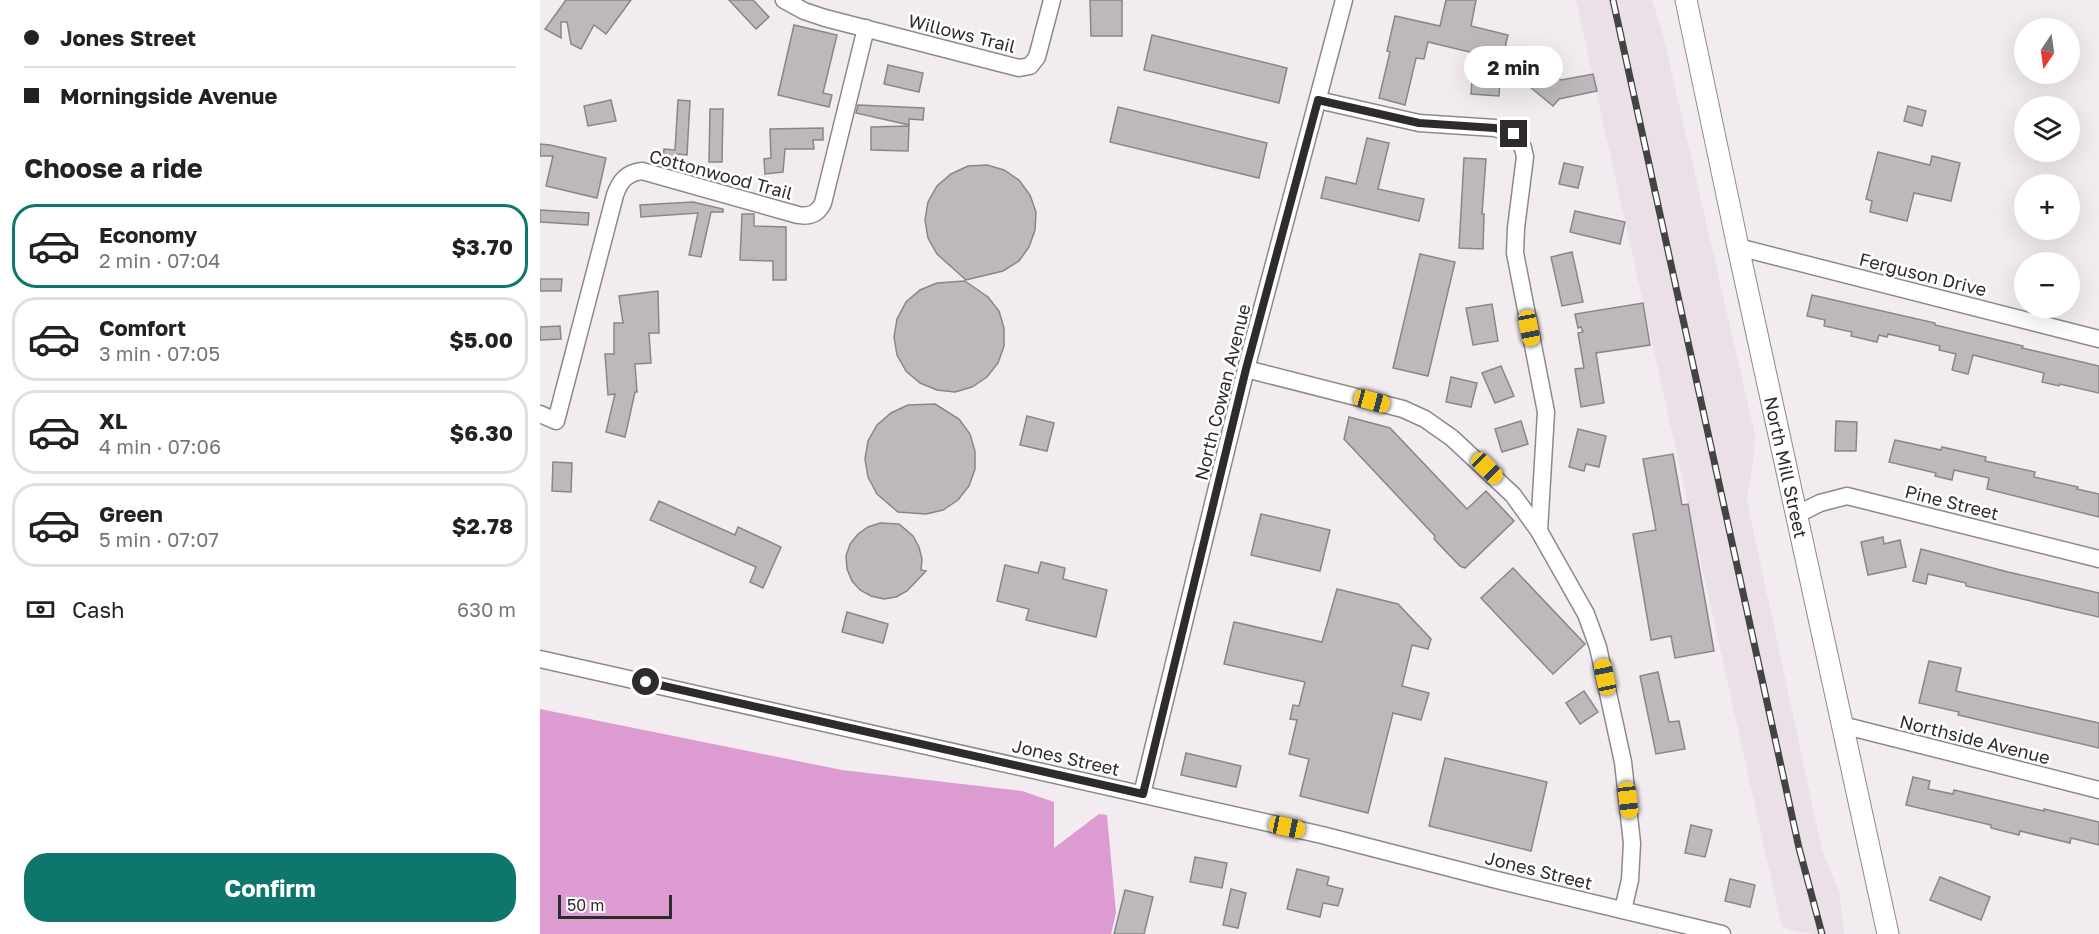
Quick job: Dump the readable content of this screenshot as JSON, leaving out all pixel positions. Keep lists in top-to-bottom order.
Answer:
{
  "streets": {
    "main road": ["North Mill Street"],
    "street": [
      "Willows Trail",
      "Cottonwood Trail",
      "Ferguson Drive",
      "North Cowan Avenue",
      "Pine Street",
      "Northside Avenue",
      "Jones Street"
    ]
  },
  "crossings": [
    ["Willows Trail", "Cottonwood Trail"],
    ["Ferguson Drive", "North Mill Street"],
    ["North Cowan Avenue", "Jones Street"],
    ["North Mill Street", "Pine Street"],
    ["North Mill Street", "Northside Avenue"]
  ],
  "scale_bar": "50 m",
  "north": "bottom",
  "page": {
    "banner": ["Jones Street", "Morningside Avenue"],
    "map_buttons": ["+", "−"],
    "bubble": "2 min",
    "heading": "Choose a ride",
    "list": [
      {
        "name": "Economy",
        "note": "2 min · 07:04",
        "value": "$3.70"
      },
      {
        "name": "Comfort",
        "note": "3 min · 07:05",
        "value": "$5.00"
      },
      {
        "name": "XL",
        "note": "4 min · 07:06",
        "value": "$6.30"
      },
      {
        "name": "Green",
        "note": "5 min · 07:07",
        "value": "$2.78"
      }
    ],
    "pay": ["Cash", "630 m"],
    "buttons": "Confirm",
    "scale": "50 m"
  }
}
